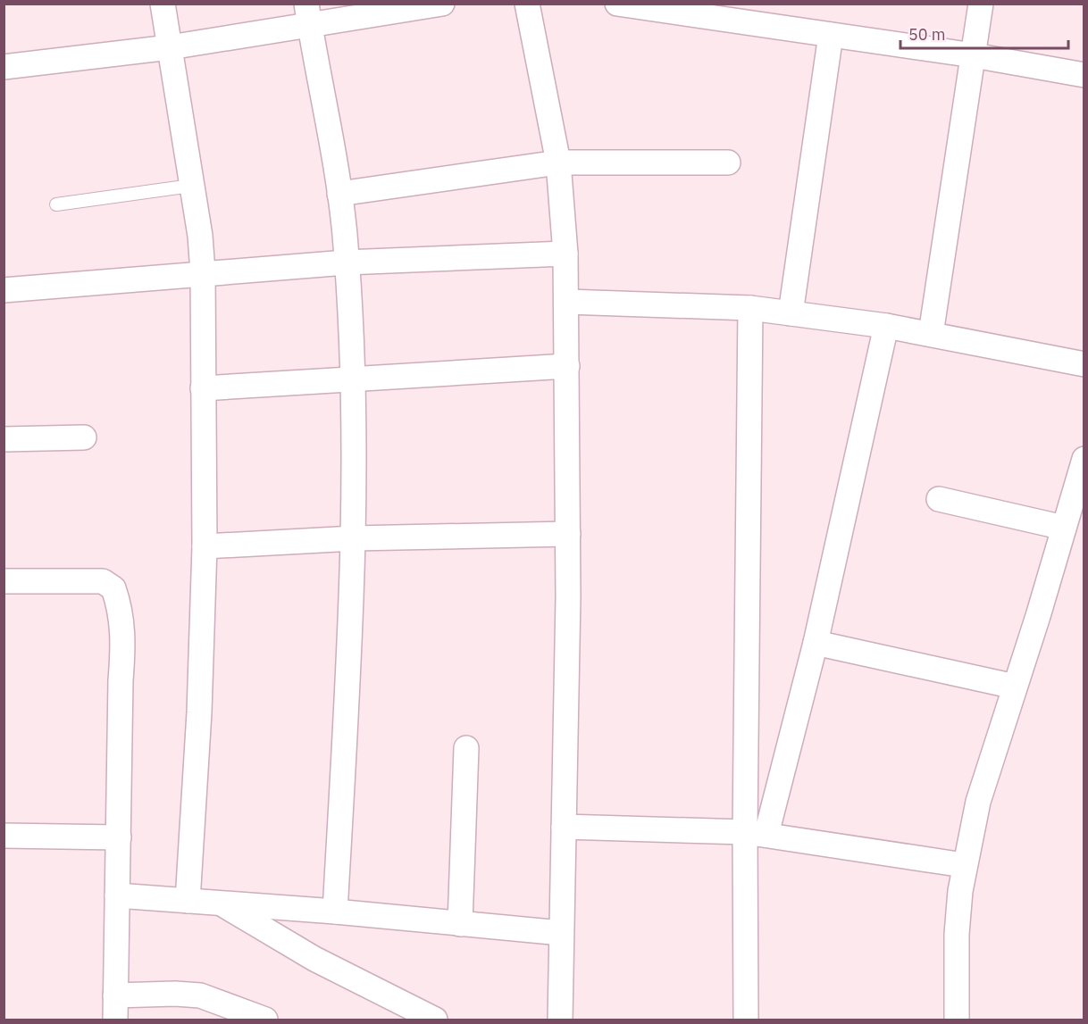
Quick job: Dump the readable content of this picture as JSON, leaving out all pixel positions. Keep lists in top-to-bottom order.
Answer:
{
  "scale_bar": "50 m"
}
